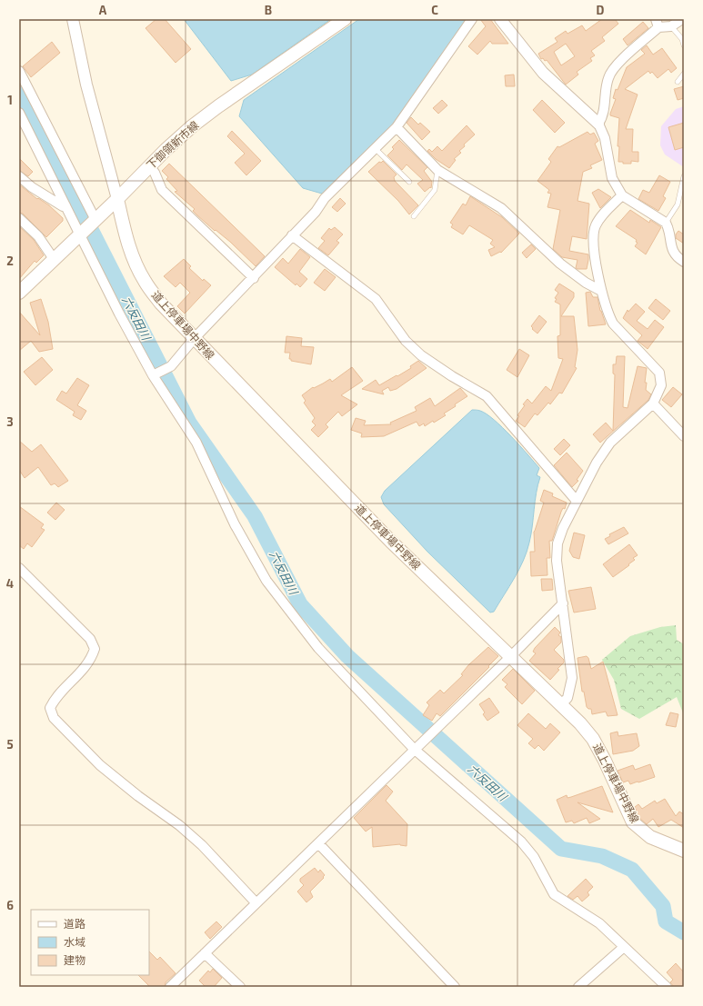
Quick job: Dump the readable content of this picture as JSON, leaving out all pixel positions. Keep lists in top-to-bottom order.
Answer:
{
  "streets": {
    "main road": ["下御領新市線", "道上停車場中野線"]
  },
  "crossings": [
    ["下御領新市線", "道上停車場中野線"]
  ],
  "water": ["六反田川"],
  "legend": ["道路", "水域", "建物"],
  "grid": {
    "columns": [
      "A",
      "B",
      "C",
      "D"
    ],
    "rows": [
      "1",
      "2",
      "3",
      "4",
      "5",
      "6"
    ]
  }
}
